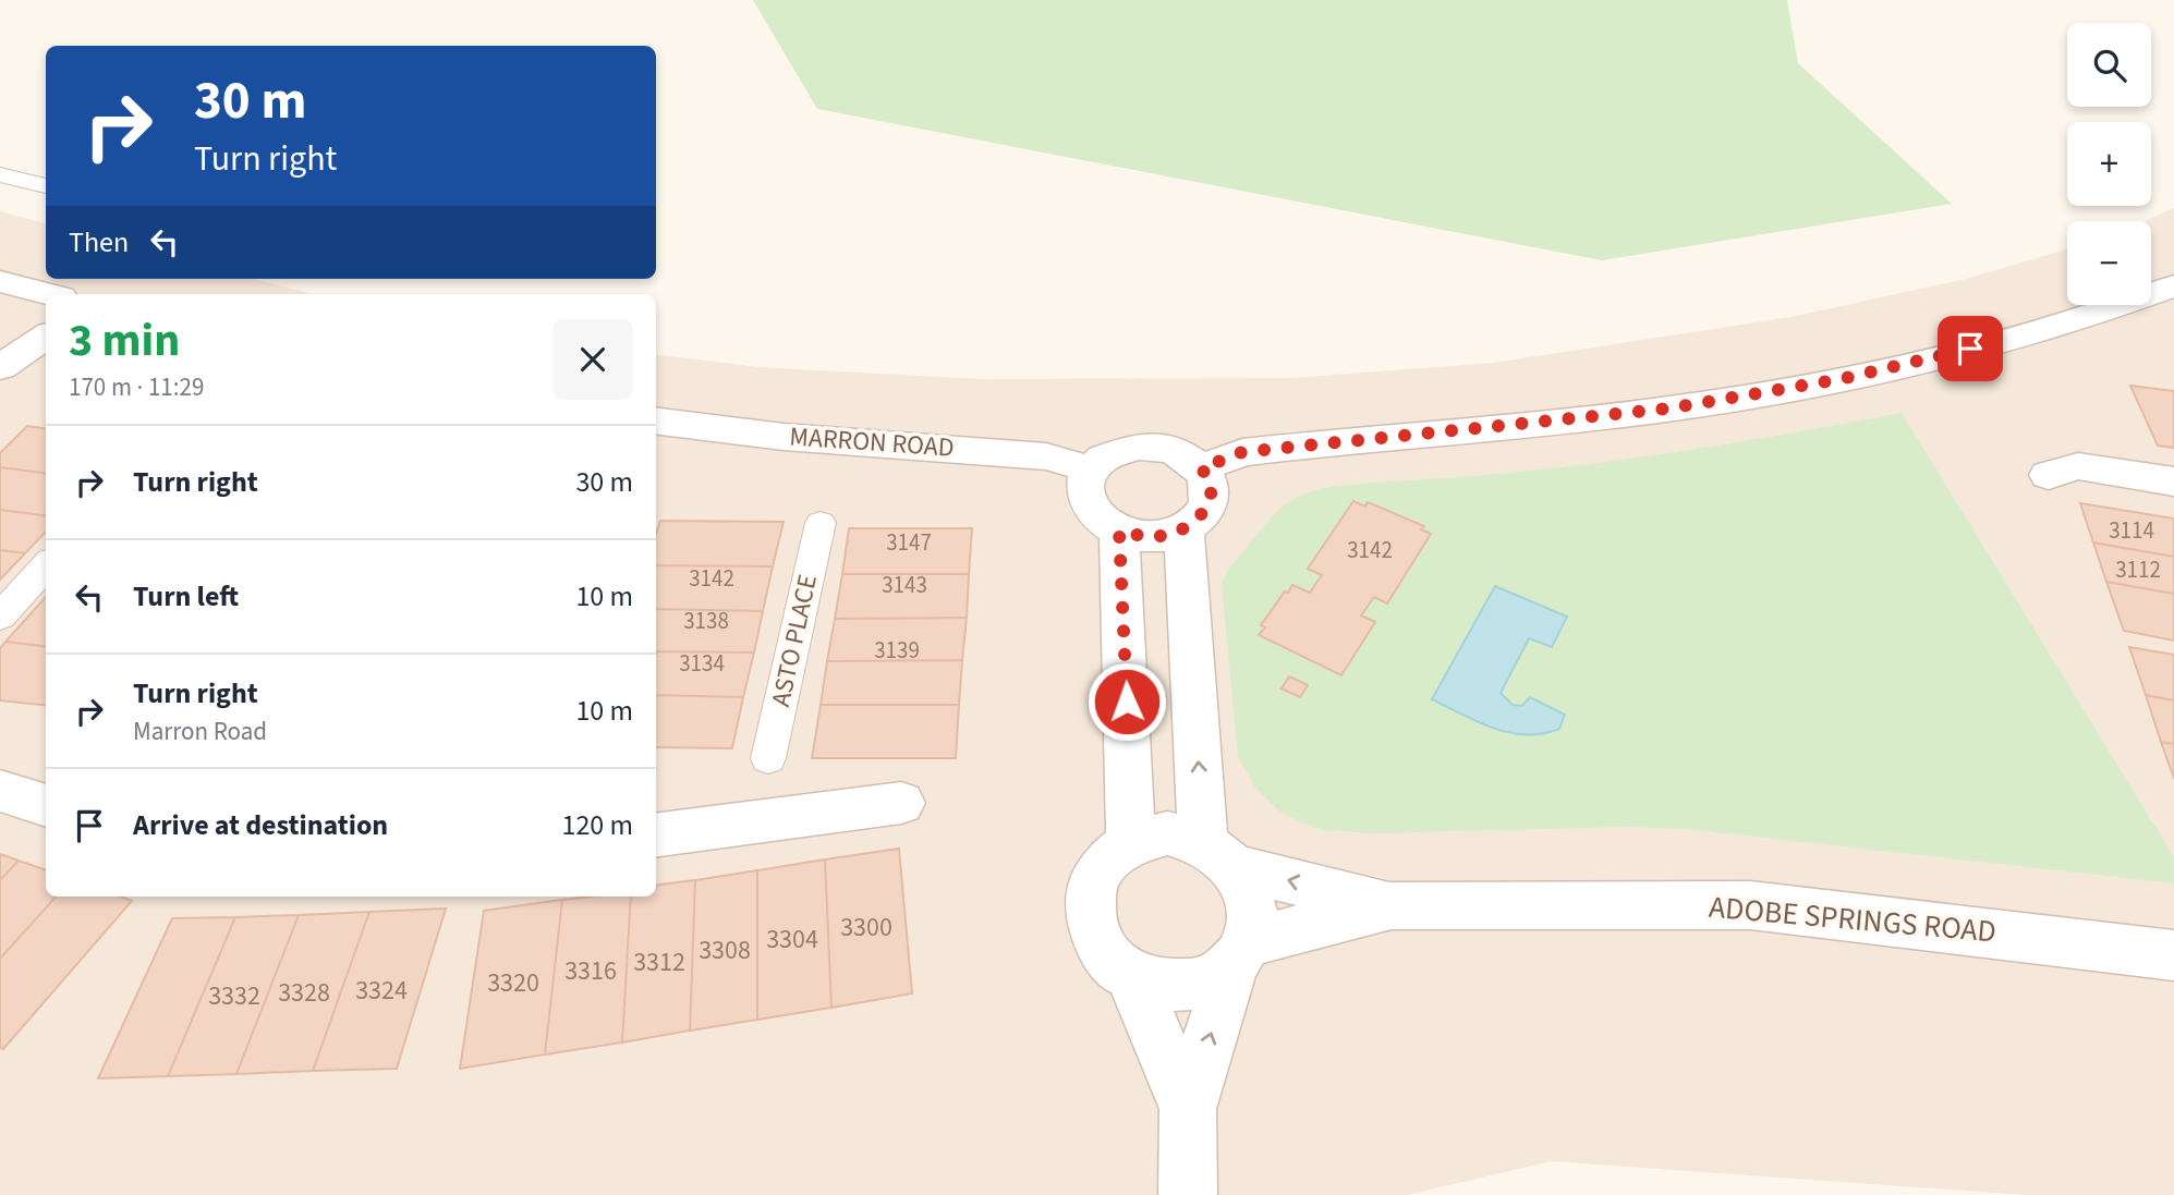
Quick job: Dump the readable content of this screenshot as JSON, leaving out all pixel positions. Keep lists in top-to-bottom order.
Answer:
{
  "streets": {
    "street": ["MARRON ROAD", "ADOBE SPRINGS ROAD"],
    "lane": ["ASTO PLACE"]
  },
  "house_numbers": [
    "3114",
    "3147",
    "3142",
    "3112",
    "3142",
    "3143",
    "3138",
    "3139",
    "3134",
    "3300",
    "3304",
    "3308",
    "3312",
    "3316",
    "3320",
    "3324",
    "3328",
    "3332"
  ],
  "page": {
    "map_buttons": ["+", "−"],
    "turn": ["30 m", "Turn right"],
    "then": "Then",
    "heading": ["3 min", "170 m · 11:29"],
    "list": [
      {
        "name": "Turn right",
        "value": "30 m"
      },
      {
        "name": "Turn left",
        "value": "10 m"
      },
      {
        "name": "Turn right",
        "note": "Marron Road",
        "value": "10 m"
      },
      {
        "name": "Arrive at destination",
        "value": "120 m"
      }
    ]
  }
}
